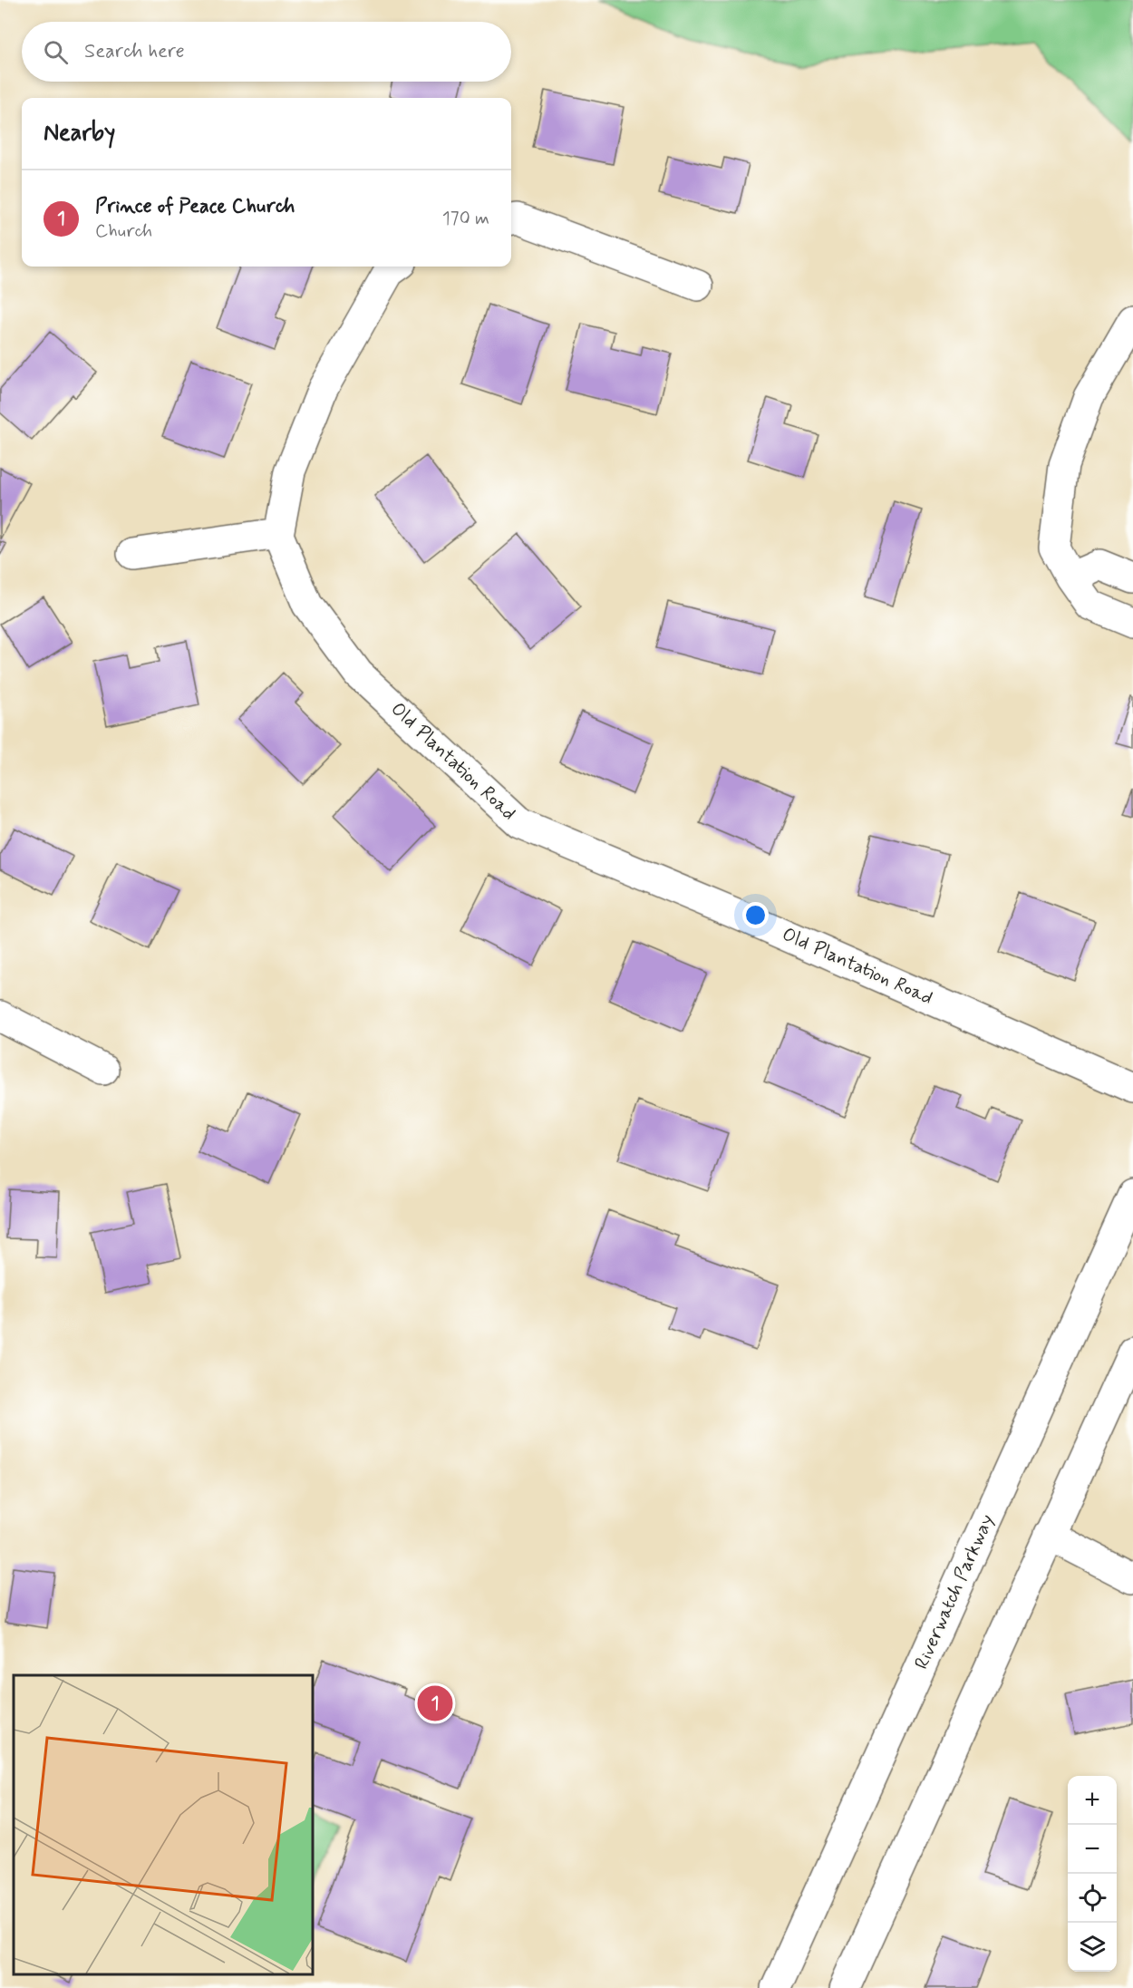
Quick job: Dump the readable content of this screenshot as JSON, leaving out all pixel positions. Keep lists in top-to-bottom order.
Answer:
{
  "streets": {
    "street": ["Old Plantation Road", "Riverwatch Parkway"]
  },
  "page": {
    "search": "Search here",
    "heading": "Nearby",
    "list": [
      {
        "mark": "1",
        "name": "Prince of Peace Church",
        "note": "Church",
        "value": "170 m"
      }
    ],
    "pins": "1",
    "map_buttons": ["+", "−"]
  }
}
